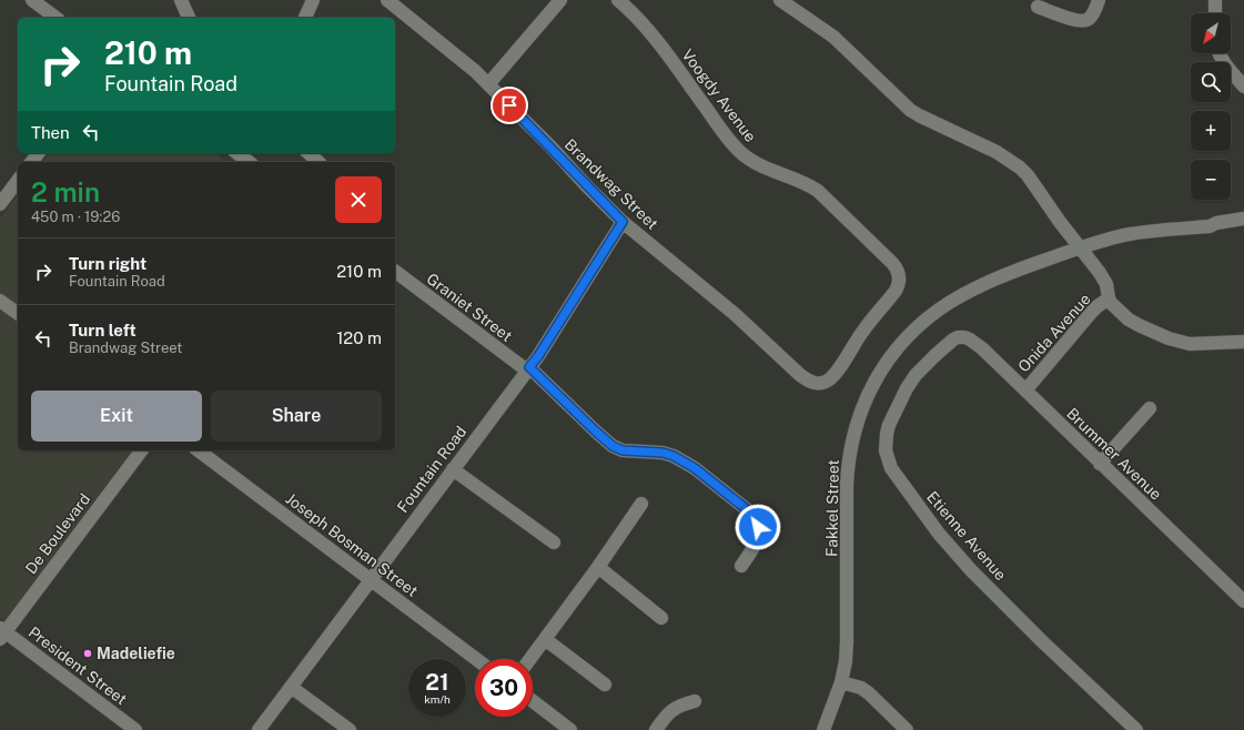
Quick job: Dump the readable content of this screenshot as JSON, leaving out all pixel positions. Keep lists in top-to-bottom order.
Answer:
{
  "streets": {
    "street": [
      "Voogdy Avenue",
      "Brandwag Street",
      "Graniet Street",
      "Onida Avenue",
      "Brummer Avenue",
      "Fountain Road",
      "Fakkel Street",
      "De Boulevard",
      "Etienne Avenue",
      "Joseph Bosman Street",
      "President Street"
    ]
  },
  "crossings": [
    ["Voogdy Avenue", "Brandwag Street"],
    ["Brandwag Street", "Fountain Road"],
    ["Graniet Street", "Fountain Road"],
    ["Onida Avenue", "Brummer Avenue"],
    ["Brummer Avenue", "Etienne Avenue"],
    ["Fountain Road", "Joseph Bosman Street"],
    ["De Boulevard", "President Street"]
  ],
  "places": ["Madeliefie"],
  "north": "bottom left",
  "page": {
    "map_buttons": ["+", "−"],
    "turn": ["210 m", "Fountain Road"],
    "then": "Then",
    "heading": ["2 min", "450 m · 19:26"],
    "list": [
      {
        "name": "Turn right",
        "note": "Fountain Road",
        "value": "210 m"
      },
      {
        "name": "Turn left",
        "note": "Brandwag Street",
        "value": "120 m"
      }
    ],
    "buttons": ["Exit", "Share"],
    "speed": "21 km/h",
    "limit": "30"
  }
}
